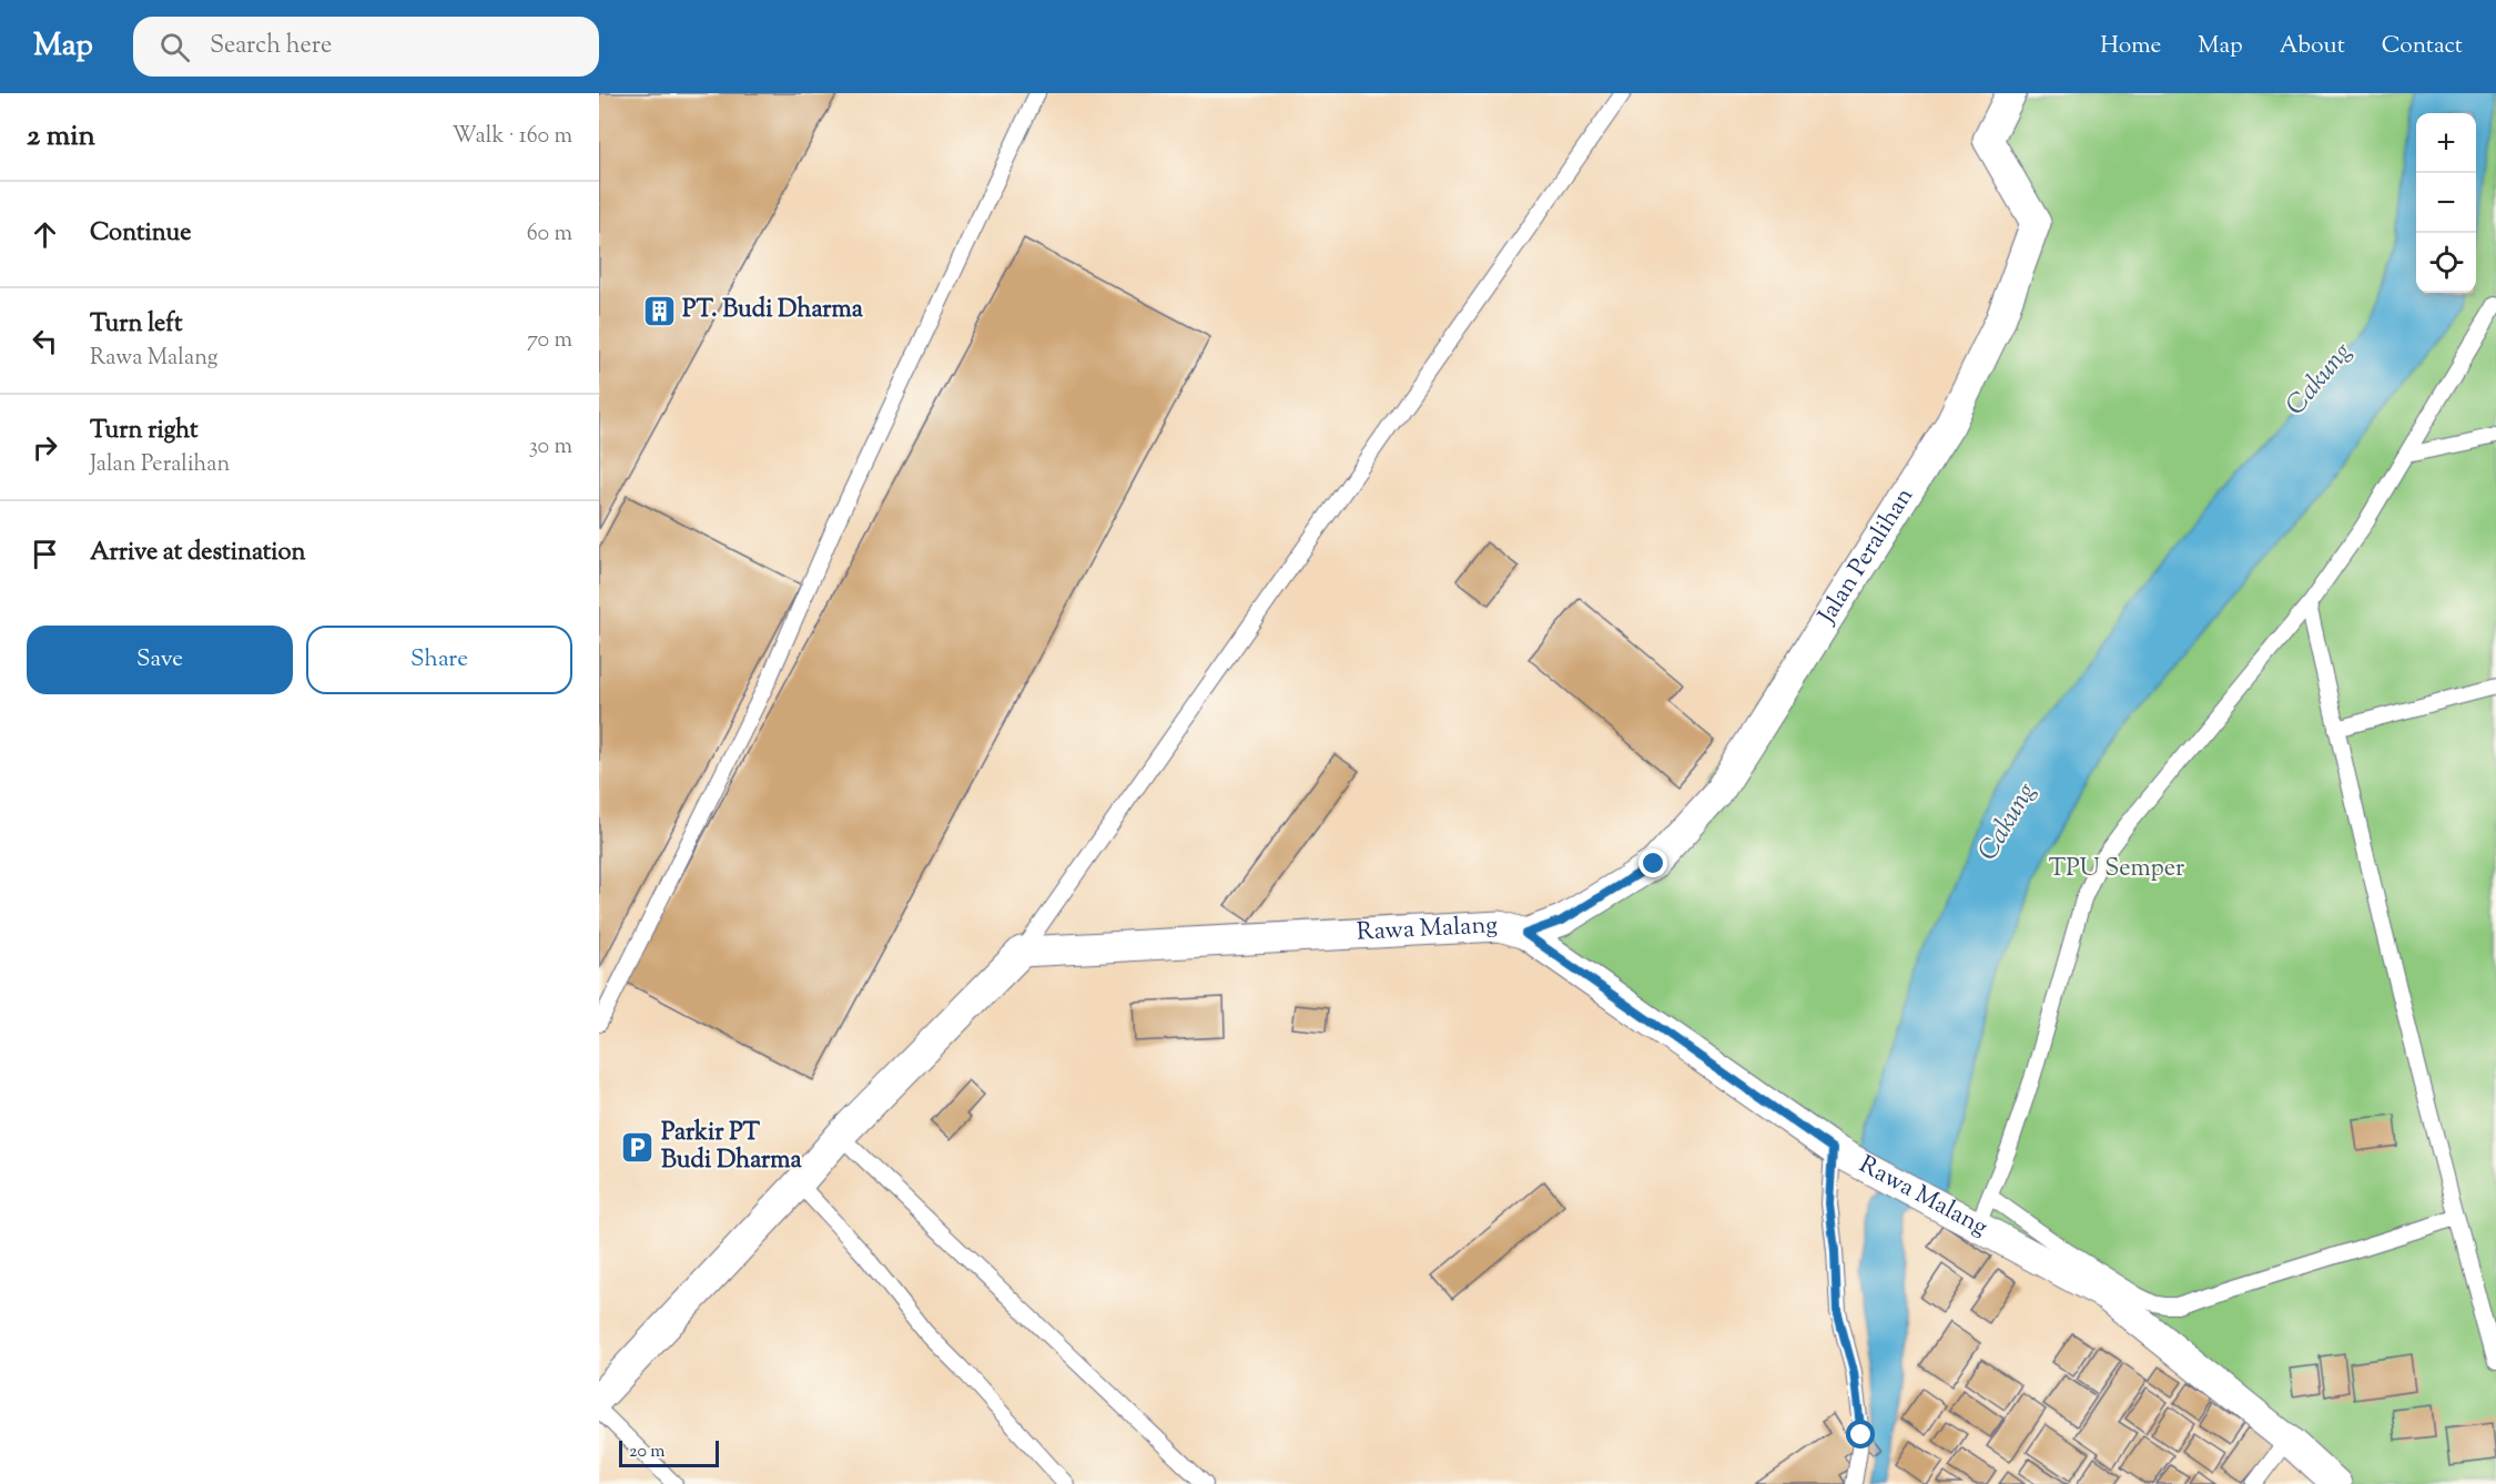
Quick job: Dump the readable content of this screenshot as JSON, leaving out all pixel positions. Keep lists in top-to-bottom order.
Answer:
{
  "streets": {
    "street": ["Jalan Peralihan", "Rawa Malang"]
  },
  "crossings": [
    ["Jalan Peralihan", "Rawa Malang"]
  ],
  "water": ["Cakung"],
  "parks": ["TPU Semper"],
  "places": {
    "building": ["PT. Budi Dharma"],
    "parking": ["Parkir PT Budi Dharma"]
  },
  "scale_bar": "20 m",
  "page": {
    "header": "Map",
    "search": "Search here",
    "nav": [
      "Home",
      "Map",
      "About",
      "Contact"
    ],
    "heading": ["2 min", "Walk · 160 m"],
    "map_buttons": ["+", "−"],
    "list": [
      ["Continue", "60 m"],
      ["Turn left", "Rawa Malang", "70 m"],
      ["Turn right", "Jalan Peralihan", "30 m"],
      "Arrive at destination"
    ],
    "buttons": ["Save", "Share"],
    "scale": "20 m"
  }
}
